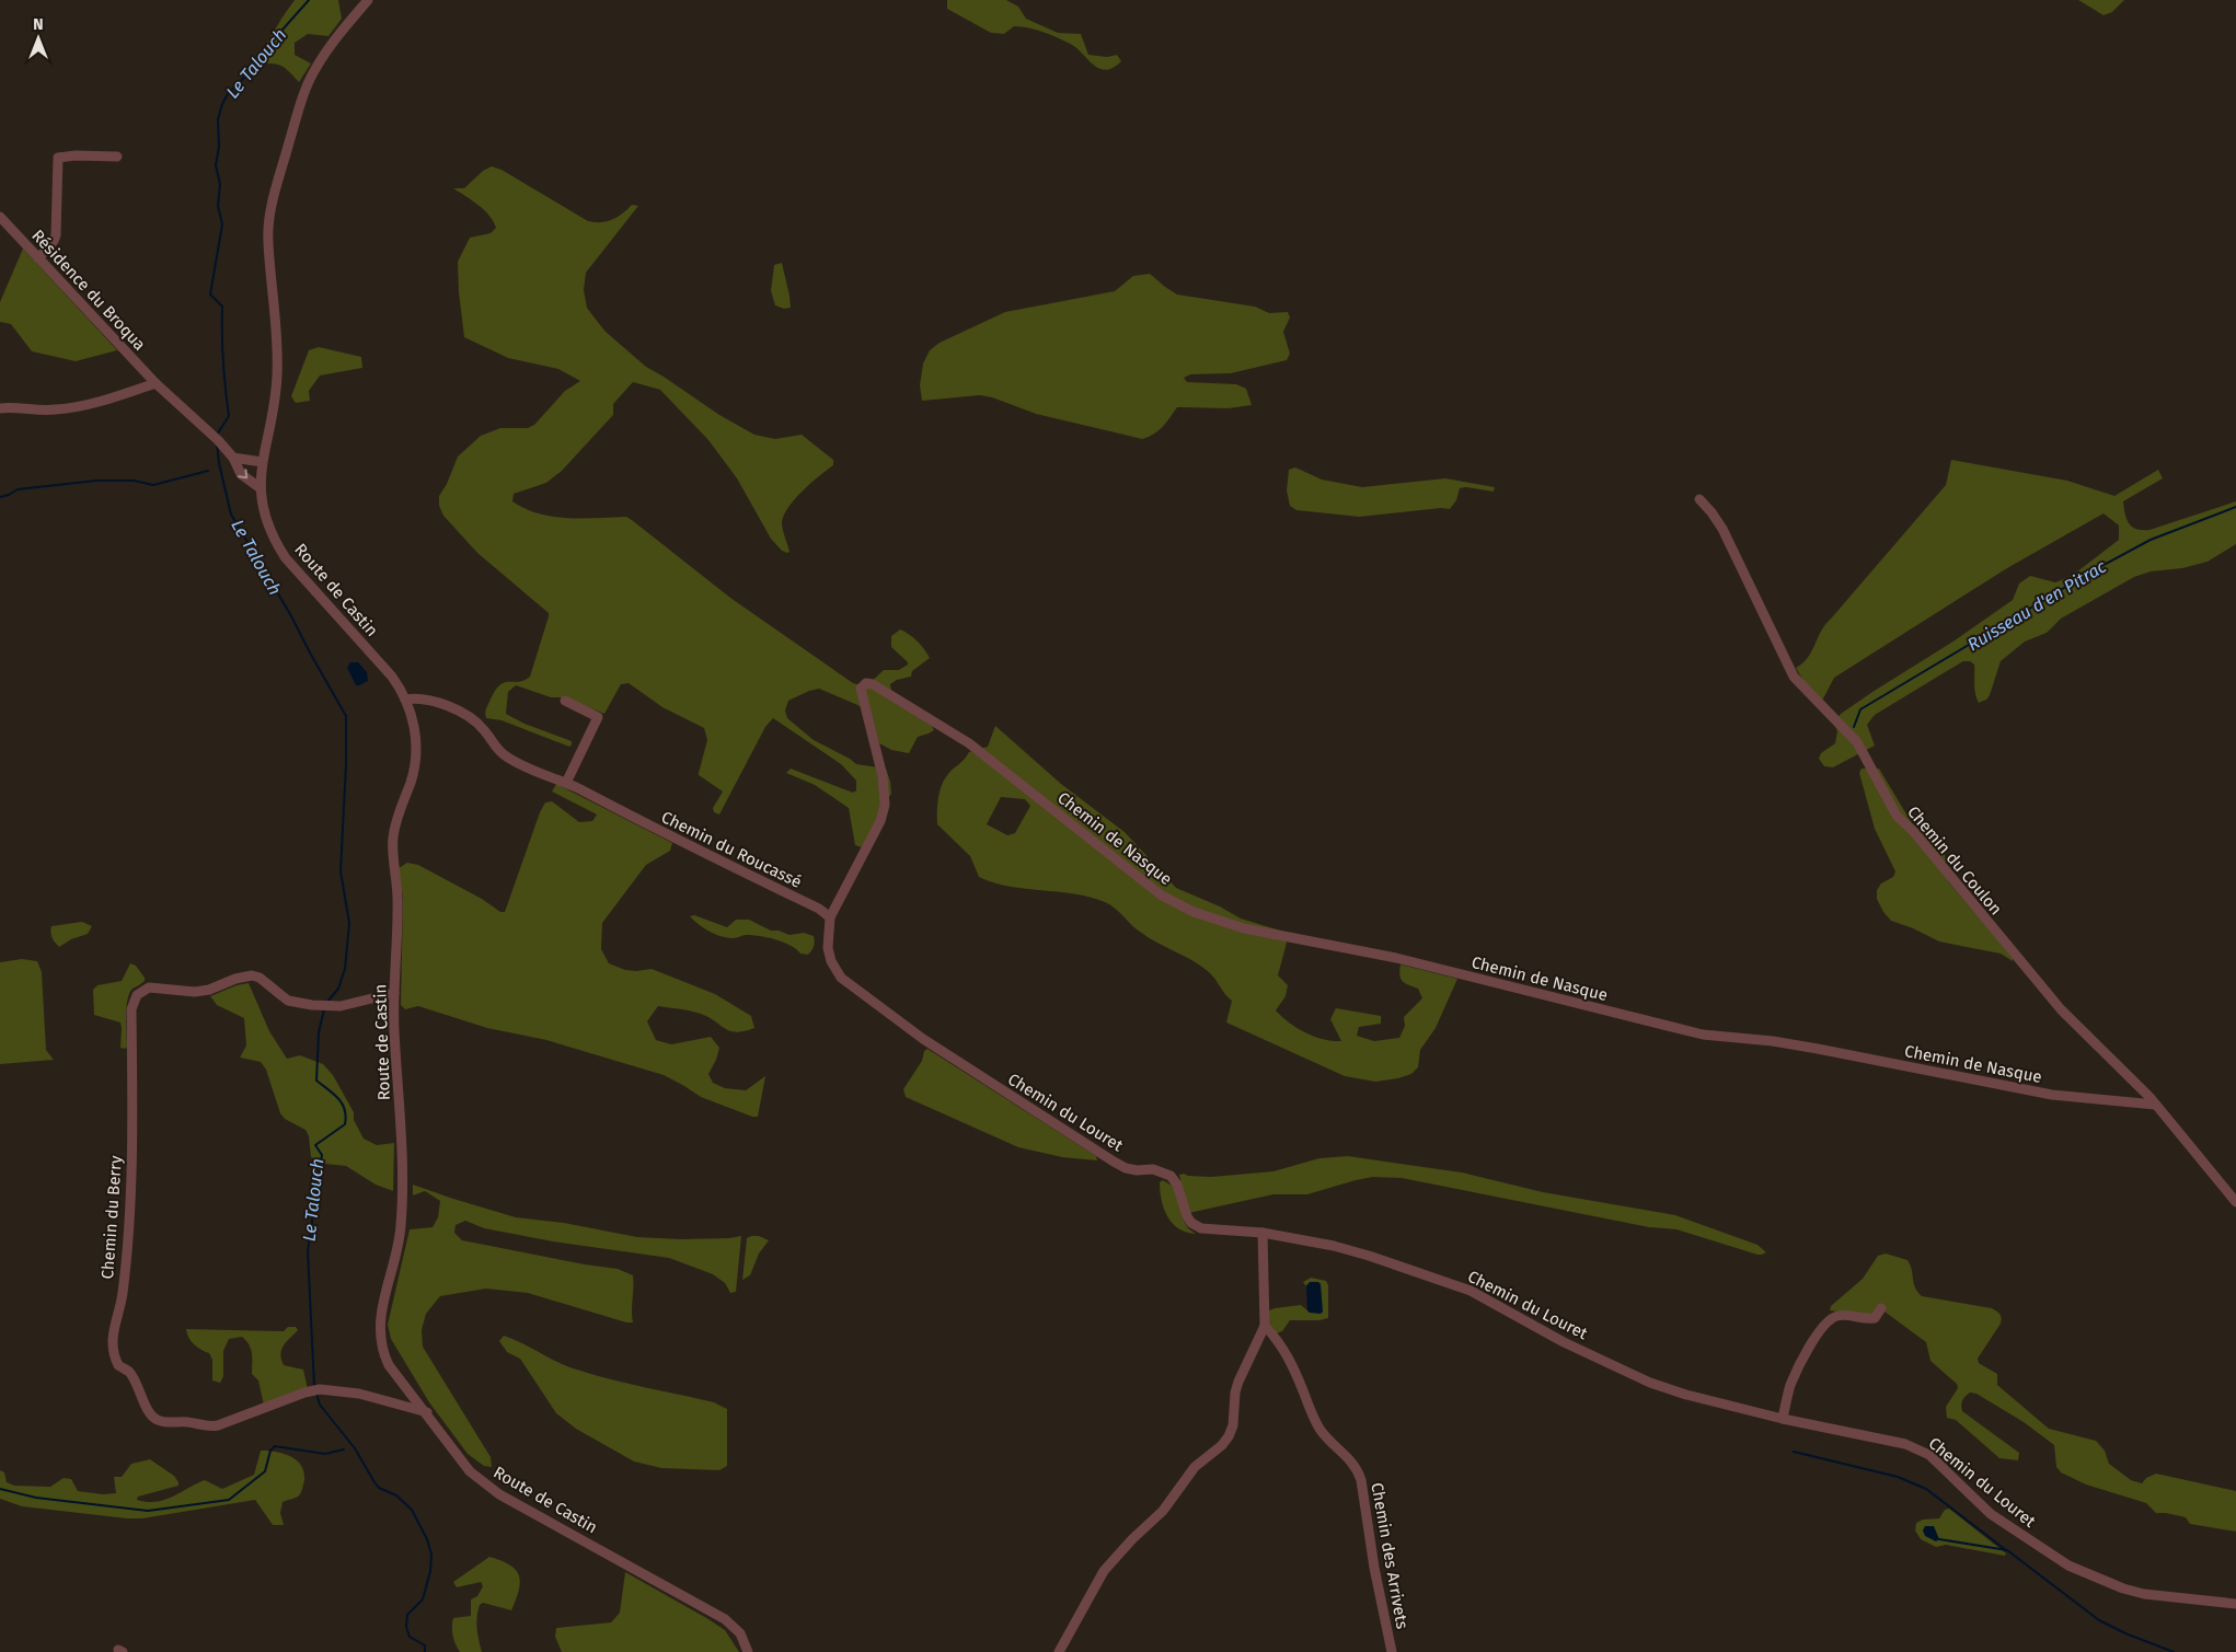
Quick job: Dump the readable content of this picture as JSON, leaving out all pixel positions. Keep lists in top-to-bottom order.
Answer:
{
  "streets": {
    "street": [
      "Résidence du Broqua",
      "Route de Castin",
      "Chemin de Nasque",
      "Chemin du Roucassé",
      "Chemin du Coulon",
      "Chemin du Louret",
      "Chemin du Berry",
      "Chemin des Arrivets"
    ]
  },
  "crossings": [
    ["Résidence du Broqua", "Route de Castin"],
    ["Route de Castin", "Chemin du Roucassé"],
    ["Route de Castin", "Chemin du Berry"],
    ["Chemin de Nasque", "Chemin du Roucassé"],
    ["Chemin de Nasque", "Chemin du Coulon"],
    ["Chemin de Nasque", "Chemin du Louret"],
    ["Chemin du Roucassé", "Chemin du Louret"]
  ],
  "water": ["Le Talouch", "Ruisseau d'en Pitrac"],
  "north": "top"
}
